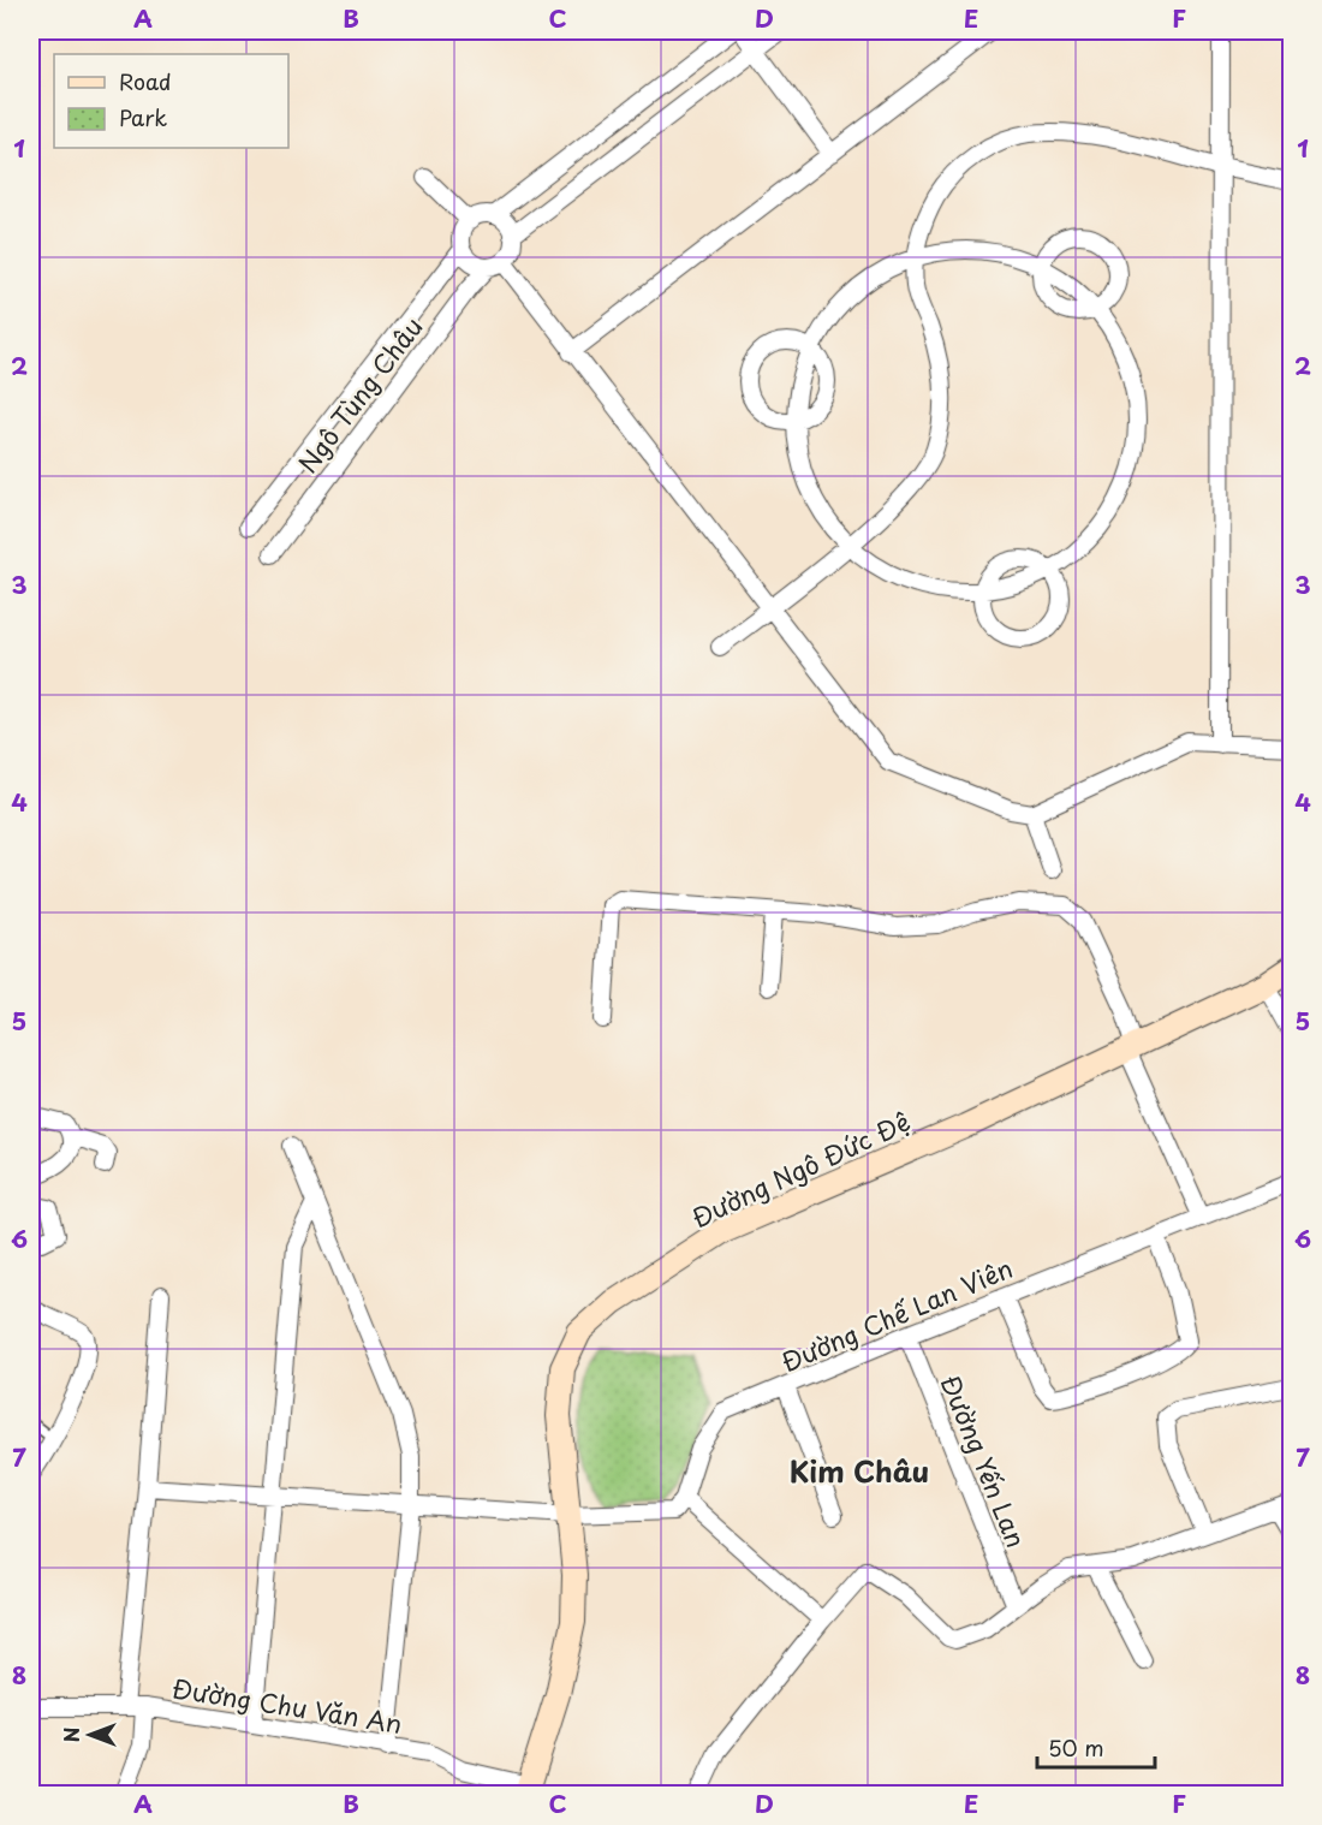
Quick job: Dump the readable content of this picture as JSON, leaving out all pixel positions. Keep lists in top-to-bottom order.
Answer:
{
  "streets": {
    "main road": ["Đường Ngô Đức Đệ"],
    "street": [
      "Ngô Tùng Châu",
      "Đường Chế Lan Viên",
      "Đường Yến Lan",
      "Đường Chu Văn An"
    ]
  },
  "crossings": [
    ["Đường Ngô Đức Đệ", "Đường Chu Văn An"],
    ["Đường Chế Lan Viên", "Đường Yến Lan"]
  ],
  "districts": ["Kim Châu"],
  "legend": ["Road", "Park"],
  "scale_bar": "50 m",
  "north": "left",
  "grid": {
    "columns": [
      "A",
      "B",
      "C",
      "D",
      "E",
      "F"
    ],
    "rows": [
      "1",
      "2",
      "3",
      "4",
      "5",
      "6",
      "7",
      "8"
    ]
  }
}
